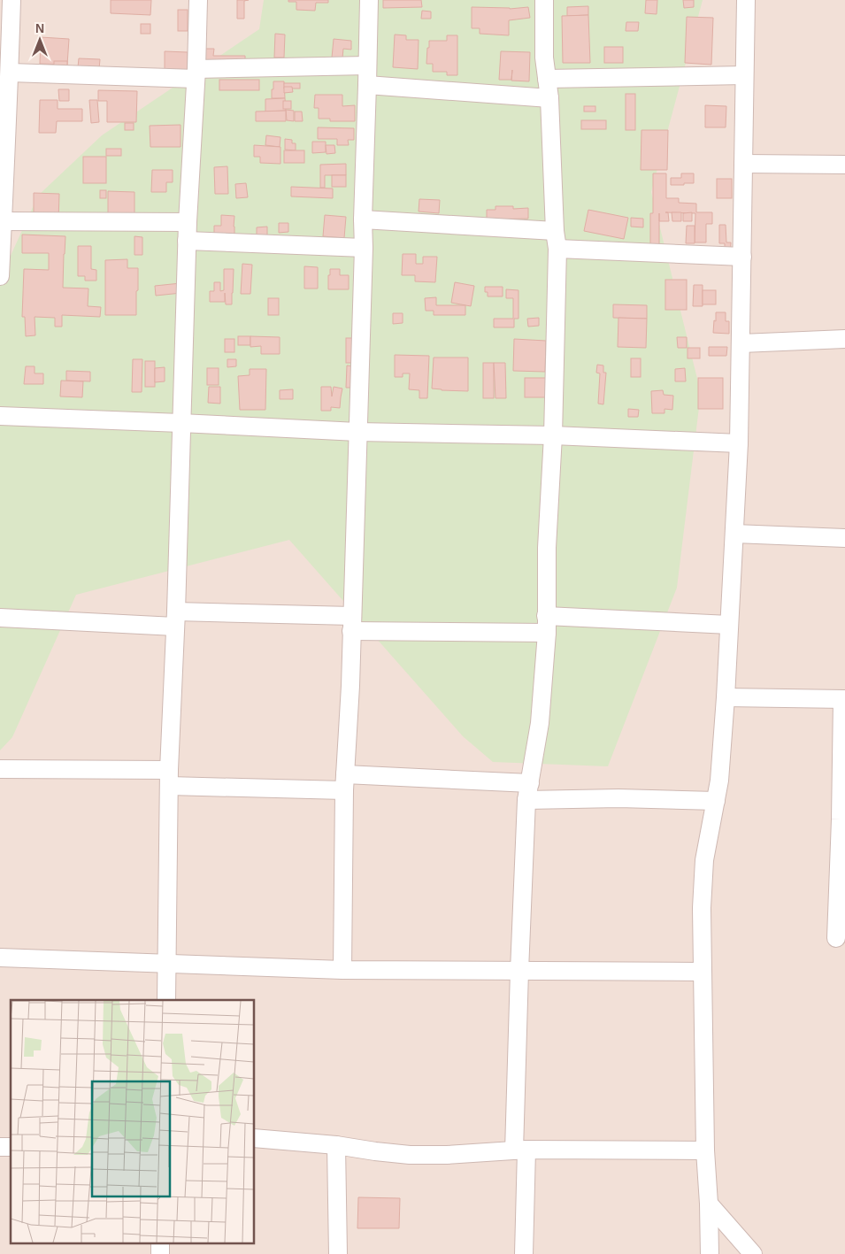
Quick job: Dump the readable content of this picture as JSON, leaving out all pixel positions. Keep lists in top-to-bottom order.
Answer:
{
  "north": "top"
}
